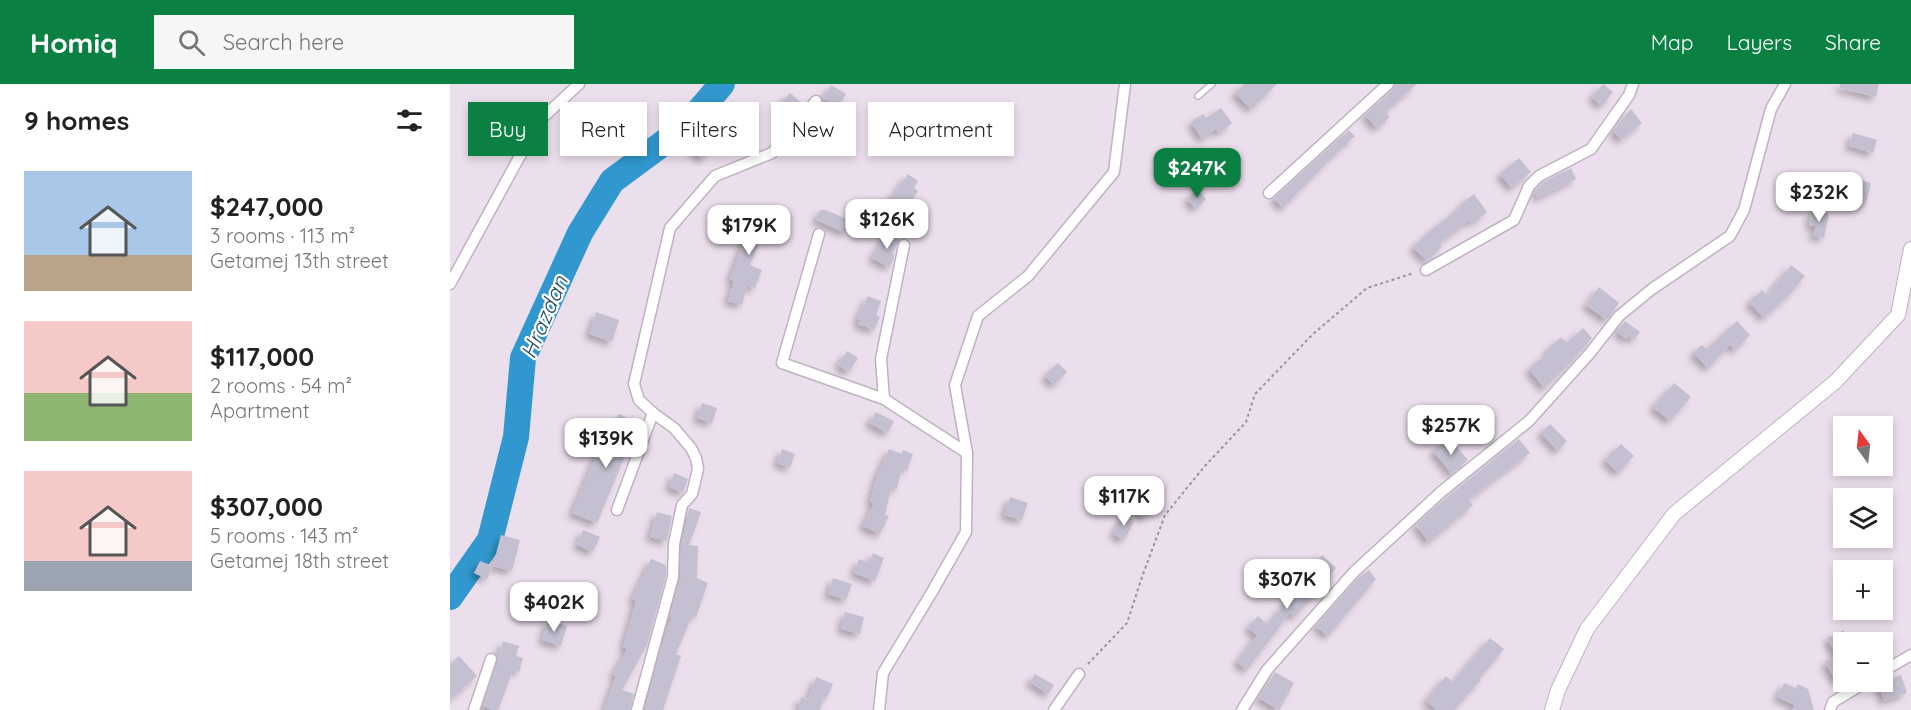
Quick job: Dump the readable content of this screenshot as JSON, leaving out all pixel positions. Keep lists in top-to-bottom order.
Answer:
{
  "water": ["Hrazdan"],
  "north": "top",
  "page": {
    "header": "Homiq",
    "search": "Search here",
    "nav": ["Map", "Layers", "Share"],
    "heading": "9 homes",
    "chip": [
      "Buy",
      "Rent",
      "Filters",
      "New",
      "Apartment"
    ],
    "price": [
      "$247K",
      "$232K",
      "$126K",
      "$179K",
      "$257K",
      "$139K",
      "$117K",
      "$307K",
      "$402K"
    ],
    "list": [
      {
        "name": "$247,000",
        "note": "3 rooms · 113 m² · Getamej 13th street"
      },
      {
        "name": "$117,000",
        "note": "2 rooms · 54 m² · Apartment"
      },
      {
        "name": "$307,000",
        "note": "5 rooms · 143 m² · Getamej 18th street"
      }
    ],
    "map_buttons": ["+", "−"]
  }
}
